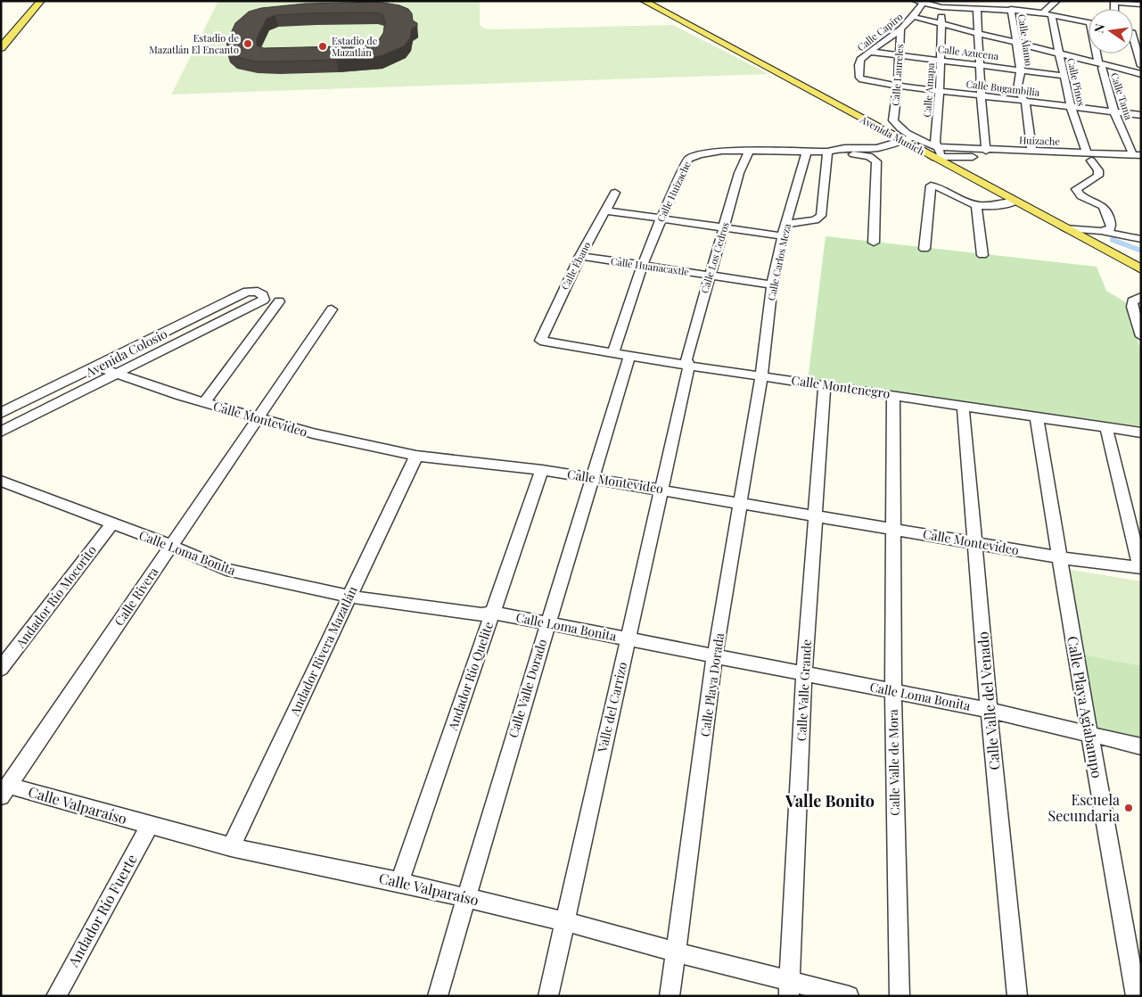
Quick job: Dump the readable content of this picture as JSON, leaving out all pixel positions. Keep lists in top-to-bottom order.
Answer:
{
  "streets": {
    "main road": ["Avenida Munich"],
    "street": [
      "Calle Capiro",
      "Calle Álamo",
      "Calle Azucena",
      "Calle Laureles",
      "Calle Pinos",
      "Calle Bugambilia",
      "Calle Amapa",
      "Calle Tama",
      "Huizache",
      "Calle Huizache",
      "Calle Los Cedros",
      "Calle Carlos Meza",
      "Calle Ébano",
      "Calle Huanacaxtle",
      "Avenida Colosio",
      "Calle Montenegro",
      "Calle Montevideo",
      "Calle Loma Bonita",
      "Andador Río Mocorito",
      "Calle Rivera",
      "Andador Rivera Mazatlán",
      "Andador Río Quelite",
      "Calle Playa Dorada",
      "Calle Valle Dorado",
      "Calle Valle Grande",
      "Calle Valle del Venado",
      "Valle del Carrizo",
      "Calle Playa Agiabampo",
      "Calle Valle de Mora",
      "Calle Valparaíso",
      "Andador Río Fuerte"
    ]
  },
  "crossings": [
    ["Calle Capiro", "Calle Azucena"],
    ["Calle Capiro", "Calle Laureles"],
    ["Calle Capiro", "Calle Bugambilia"],
    ["Calle Álamo", "Calle Azucena"],
    ["Calle Álamo", "Calle Bugambilia"],
    ["Calle Álamo", "Huizache"],
    ["Calle Azucena", "Calle Laureles"],
    ["Calle Azucena", "Calle Pinos"],
    ["Calle Azucena", "Calle Amapa"],
    ["Calle Laureles", "Calle Bugambilia"],
    ["Calle Laureles", "Calle Huizache"],
    ["Calle Pinos", "Calle Bugambilia"],
    ["Calle Pinos", "Huizache"],
    ["Calle Bugambilia", "Calle Amapa"],
    ["Calle Bugambilia", "Calle Tama"],
    ["Calle Amapa", "Avenida Munich"],
    ["Calle Tama", "Huizache"],
    ["Avenida Munich", "Calle Huizache"],
    ["Calle Huizache", "Calle Los Cedros"],
    ["Calle Huizache", "Calle Carlos Meza"],
    ["Calle Huizache", "Calle Huanacaxtle"],
    ["Calle Huizache", "Calle Montenegro"],
    ["Calle Los Cedros", "Calle Huanacaxtle"],
    ["Calle Los Cedros", "Calle Montenegro"],
    ["Calle Los Cedros", "Valle del Carrizo"],
    ["Calle Carlos Meza", "Calle Huanacaxtle"],
    ["Calle Carlos Meza", "Calle Montenegro"],
    ["Calle Carlos Meza", "Calle Playa Dorada"],
    ["Calle Ébano", "Calle Huanacaxtle"],
    ["Calle Ébano", "Calle Montenegro"],
    ["Avenida Colosio", "Calle Montevideo"],
    ["Calle Montenegro", "Calle Playa Dorada"],
    ["Calle Montenegro", "Calle Valle Dorado"],
    ["Calle Montenegro", "Calle Valle Grande"],
    ["Calle Montenegro", "Calle Valle del Venado"],
    ["Calle Montenegro", "Valle del Carrizo"],
    ["Calle Montenegro", "Calle Playa Agiabampo"],
    ["Calle Montenegro", "Calle Valle de Mora"],
    ["Calle Montevideo", "Calle Rivera"],
    ["Calle Montevideo", "Andador Rivera Mazatlán"],
    ["Calle Montevideo", "Andador Río Quelite"],
    ["Calle Montevideo", "Calle Playa Dorada"],
    ["Calle Montevideo", "Calle Valle Dorado"],
    ["Calle Montevideo", "Calle Valle Grande"],
    ["Calle Montevideo", "Calle Valle del Venado"],
    ["Calle Montevideo", "Valle del Carrizo"],
    ["Calle Montevideo", "Calle Playa Agiabampo"],
    ["Calle Montevideo", "Calle Valle de Mora"],
    ["Calle Loma Bonita", "Andador Río Mocorito"],
    ["Calle Loma Bonita", "Calle Rivera"],
    ["Calle Loma Bonita", "Andador Rivera Mazatlán"],
    ["Calle Loma Bonita", "Andador Río Quelite"],
    ["Calle Loma Bonita", "Calle Playa Dorada"],
    ["Calle Loma Bonita", "Calle Valle Dorado"],
    ["Calle Loma Bonita", "Calle Valle Grande"],
    ["Calle Loma Bonita", "Calle Valle del Venado"],
    ["Calle Loma Bonita", "Valle del Carrizo"],
    ["Calle Loma Bonita", "Calle Playa Agiabampo"],
    ["Calle Loma Bonita", "Calle Valle de Mora"],
    ["Calle Rivera", "Calle Valparaíso"],
    ["Andador Rivera Mazatlán", "Calle Valparaíso"],
    ["Andador Río Quelite", "Calle Valparaíso"],
    ["Calle Playa Dorada", "Calle Valparaíso"],
    ["Calle Valle Dorado", "Calle Valparaíso"],
    ["Calle Valle Grande", "Calle Valparaíso"],
    ["Valle del Carrizo", "Calle Valparaíso"],
    ["Calle Valparaíso", "Andador Río Fuerte"]
  ],
  "districts": ["Valle Bonito"],
  "places": ["Estadio de Mazatlán El Encanto", "Estadio de Mazatlán", "Escuela Secundaria"],
  "north": "left"
}
